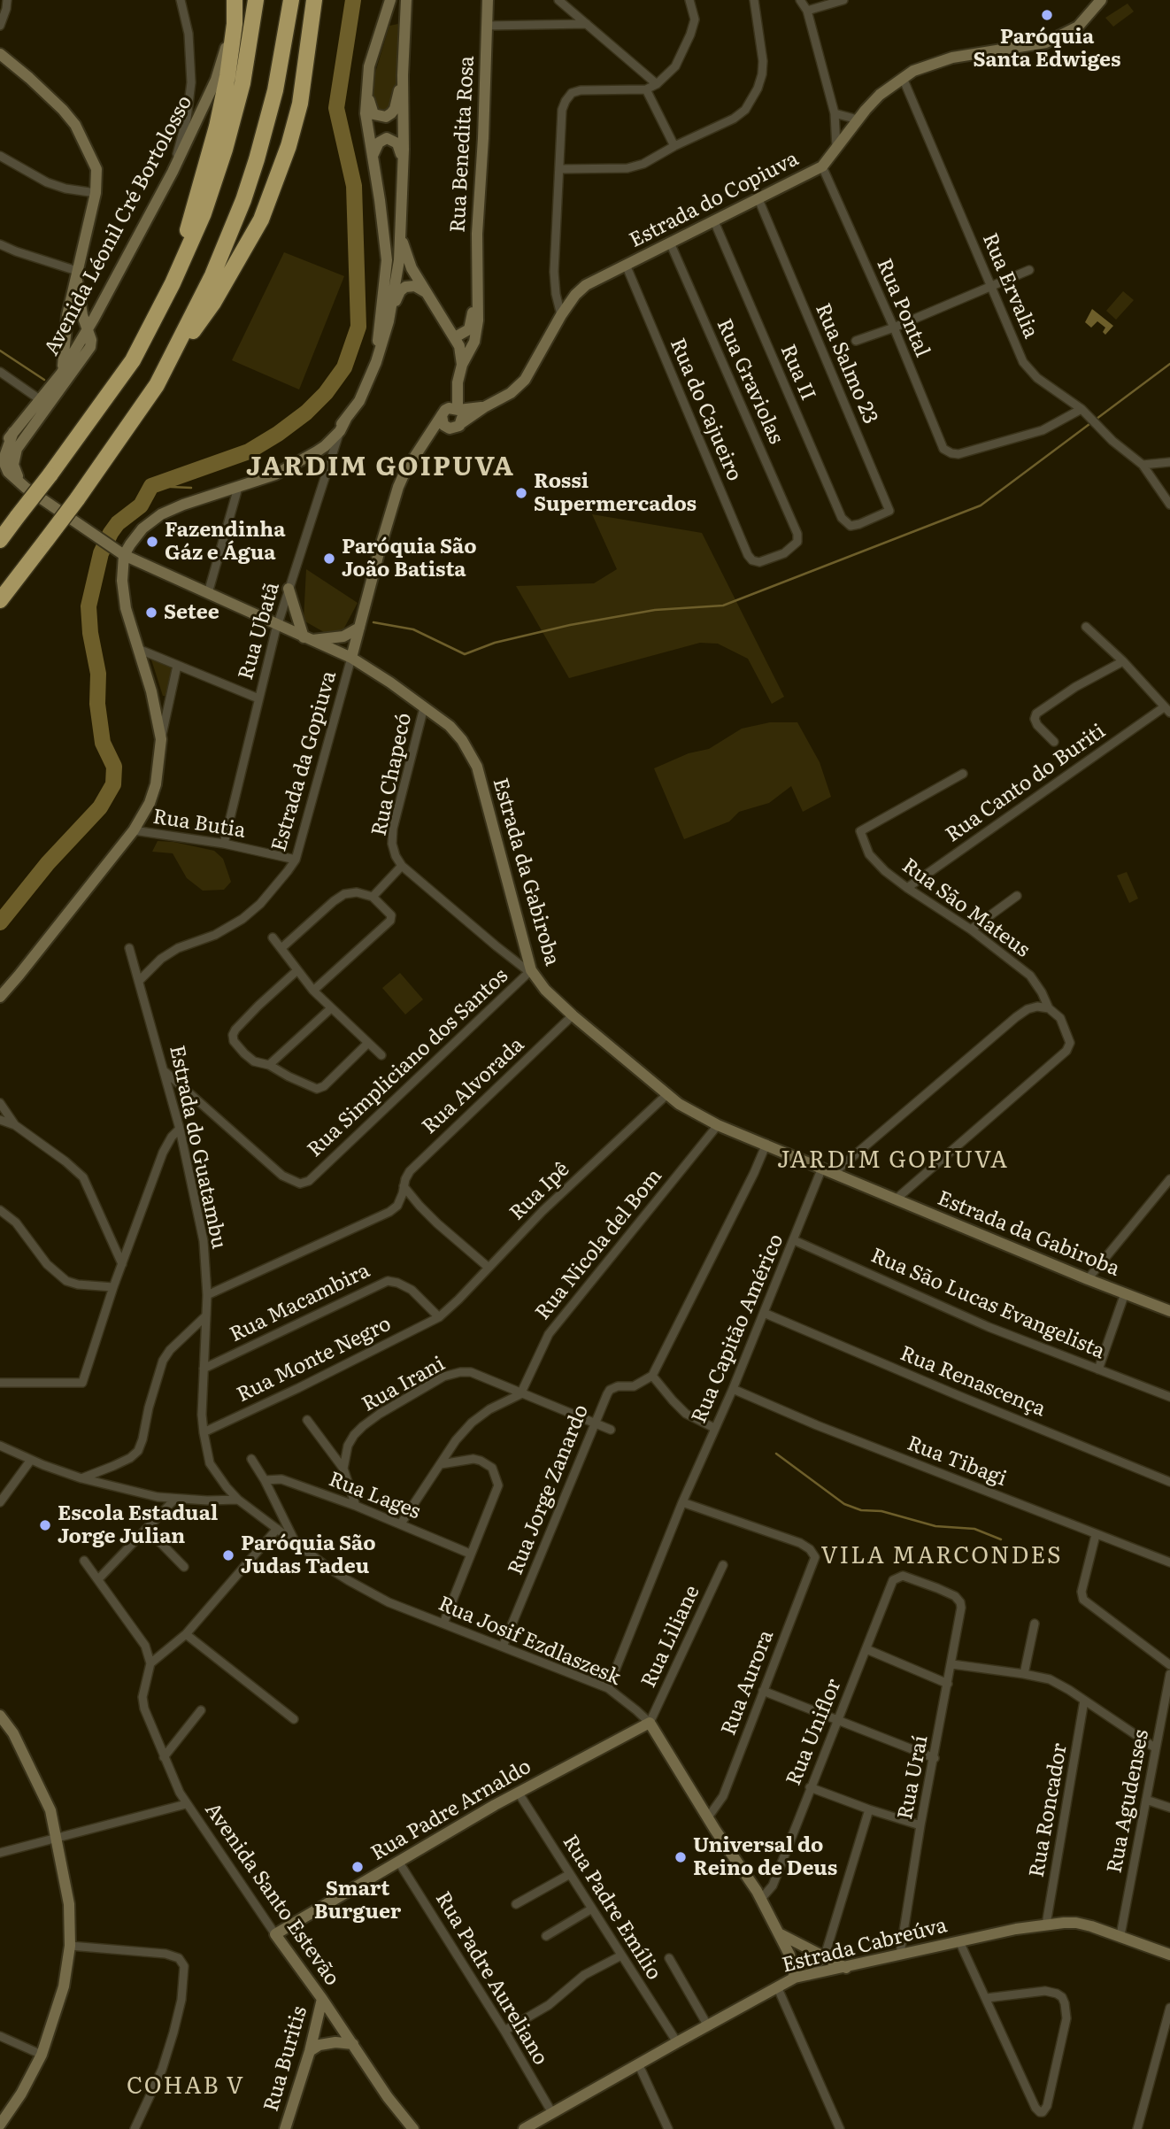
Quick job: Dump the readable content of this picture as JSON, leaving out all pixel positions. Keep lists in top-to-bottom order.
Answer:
{
  "streets": {
    "main road": [
      "Rua Benedita Rosa",
      "Estrada do Copiuva",
      "Avenida Léonil Cré Bortolosso",
      "Estrada da Gabiroba",
      "Rua Padre Arnaldo",
      "Avenida Santo Estevão",
      "Estrada Cabreúva",
      "Rua Buritis"
    ],
    "street": [
      "Rua Ervalia",
      "Rua Pontal",
      "Rua Salmo 23",
      "Rua II",
      "Rua Graviolas",
      "Rua do Cajueiro",
      "Rua Ubatã",
      "Estrada da Gopiuva",
      "Rua Chapecó",
      "Rua Canto do Buriti",
      "Rua Butia",
      "Rua São Mateus",
      "Rua Simpliciano dos Santos",
      "Rua Alvorada",
      "Estrada do Guatambu",
      "Rua Ipê",
      "Rua Nicola del Bom",
      "Rua Macambira",
      "Rua São Lucas Evangelista",
      "Rua Capitão Américo",
      "Rua Monte Negro",
      "Rua Renascença",
      "Rua Irani",
      "Rua Tibagi",
      "Rua Jorge Zanardo",
      "Rua Lages",
      "Rua Liliane",
      "Rua Josif Ezdlaszesk",
      "Rua Aurora",
      "Rua Uniflor",
      "Rua Uraí",
      "Rua Agudenses",
      "Rua Roncador",
      "Rua Padre Emílio",
      "Rua Padre Aureliano"
    ]
  },
  "crossings": [
    ["Rua Benedita Rosa", "Estrada do Copiuva"],
    ["Rua Benedita Rosa", "Estrada da Gopiuva"],
    ["Rua Benedita Rosa", "Estrada da Gabiroba"],
    ["Estrada do Copiuva", "Rua Ervalia"],
    ["Estrada do Copiuva", "Rua Pontal"],
    ["Estrada do Copiuva", "Rua Salmo 23"],
    ["Estrada do Copiuva", "Rua II"],
    ["Estrada do Copiuva", "Rua Graviolas"],
    ["Estrada do Copiuva", "Rua do Cajueiro"],
    ["Avenida Léonil Cré Bortolosso", "Estrada da Gabiroba"],
    ["Rua Ervalia", "Rua Pontal"],
    ["Rua Salmo 23", "Rua II"],
    ["Rua Graviolas", "Rua do Cajueiro"],
    ["Rua Ubatã", "Rua Butia"],
    ["Rua Ubatã", "Estrada da Gabiroba"],
    ["Estrada da Gopiuva", "Rua Butia"],
    ["Estrada da Gopiuva", "Estrada da Gabiroba"],
    ["Estrada da Gopiuva", "Estrada do Guatambu"],
    ["Rua Chapecó", "Estrada da Gabiroba"],
    ["Rua Chapecó", "Rua Simpliciano dos Santos"],
    ["Rua Canto do Buriti", "Rua São Mateus"],
    ["Estrada da Gabiroba", "Rua São Mateus"],
    ["Estrada da Gabiroba", "Rua Simpliciano dos Santos"],
    ["Estrada da Gabiroba", "Rua Alvorada"],
    ["Estrada da Gabiroba", "Rua Ipê"],
    ["Estrada da Gabiroba", "Rua Nicola del Bom"],
    ["Estrada da Gabiroba", "Rua Capitão Américo"],
    ["Rua Simpliciano dos Santos", "Estrada do Guatambu"],
    ["Rua Alvorada", "Estrada do Guatambu"],
    ["Estrada do Guatambu", "Rua Macambira"],
    ["Estrada do Guatambu", "Rua Monte Negro"],
    ["Estrada do Guatambu", "Rua Josif Ezdlaszesk"],
    ["Rua Ipê", "Rua Macambira"],
    ["Rua Ipê", "Rua Monte Negro"],
    ["Rua Nicola del Bom", "Rua Irani"],
    ["Rua Macambira", "Rua Monte Negro"],
    ["Rua São Lucas Evangelista", "Rua Capitão Américo"],
    ["Rua Capitão Américo", "Rua Renascença"],
    ["Rua Capitão Américo", "Rua Tibagi"],
    ["Rua Capitão Américo", "Rua Josif Ezdlaszesk"],
    ["Rua Capitão Américo", "Rua Aurora"],
    ["Rua Irani", "Rua Jorge Zanardo"],
    ["Rua Jorge Zanardo", "Rua Josif Ezdlaszesk"],
    ["Rua Liliane", "Rua Josif Ezdlaszesk"],
    ["Rua Liliane", "Rua Padre Arnaldo"],
    ["Rua Josif Ezdlaszesk", "Rua Padre Arnaldo"],
    ["Rua Uniflor", "Rua Uraí"],
    ["Rua Uraí", "Estrada Cabreúva"],
    ["Rua Agudenses", "Estrada Cabreúva"],
    ["Rua Padre Arnaldo", "Avenida Santo Estevão"],
    ["Rua Padre Arnaldo", "Rua Padre Emílio"],
    ["Rua Padre Arnaldo", "Rua Padre Aureliano"],
    ["Rua Roncador", "Estrada Cabreúva"],
    ["Avenida Santo Estevão", "Rua Buritis"],
    ["Rua Padre Emílio", "Estrada Cabreúva"],
    ["Estrada Cabreúva", "Rua Padre Aureliano"]
  ],
  "districts": [
    "JARDIM GOIPUVA",
    "JARDIM GOPIUVA",
    "VILA MARCONDES",
    "COHAB V"
  ],
  "places": [
    "Paróquia Santa Edwiges",
    "Rossi Supermercados",
    "Fazendinha Gáz e Água",
    "Paróquia São João Batista",
    "Setee",
    "Escola Estadual Jorge Julian",
    "Paróquia São Judas Tadeu",
    "Universal do Reino de Deus",
    "Smart Burguer"
  ]
}
